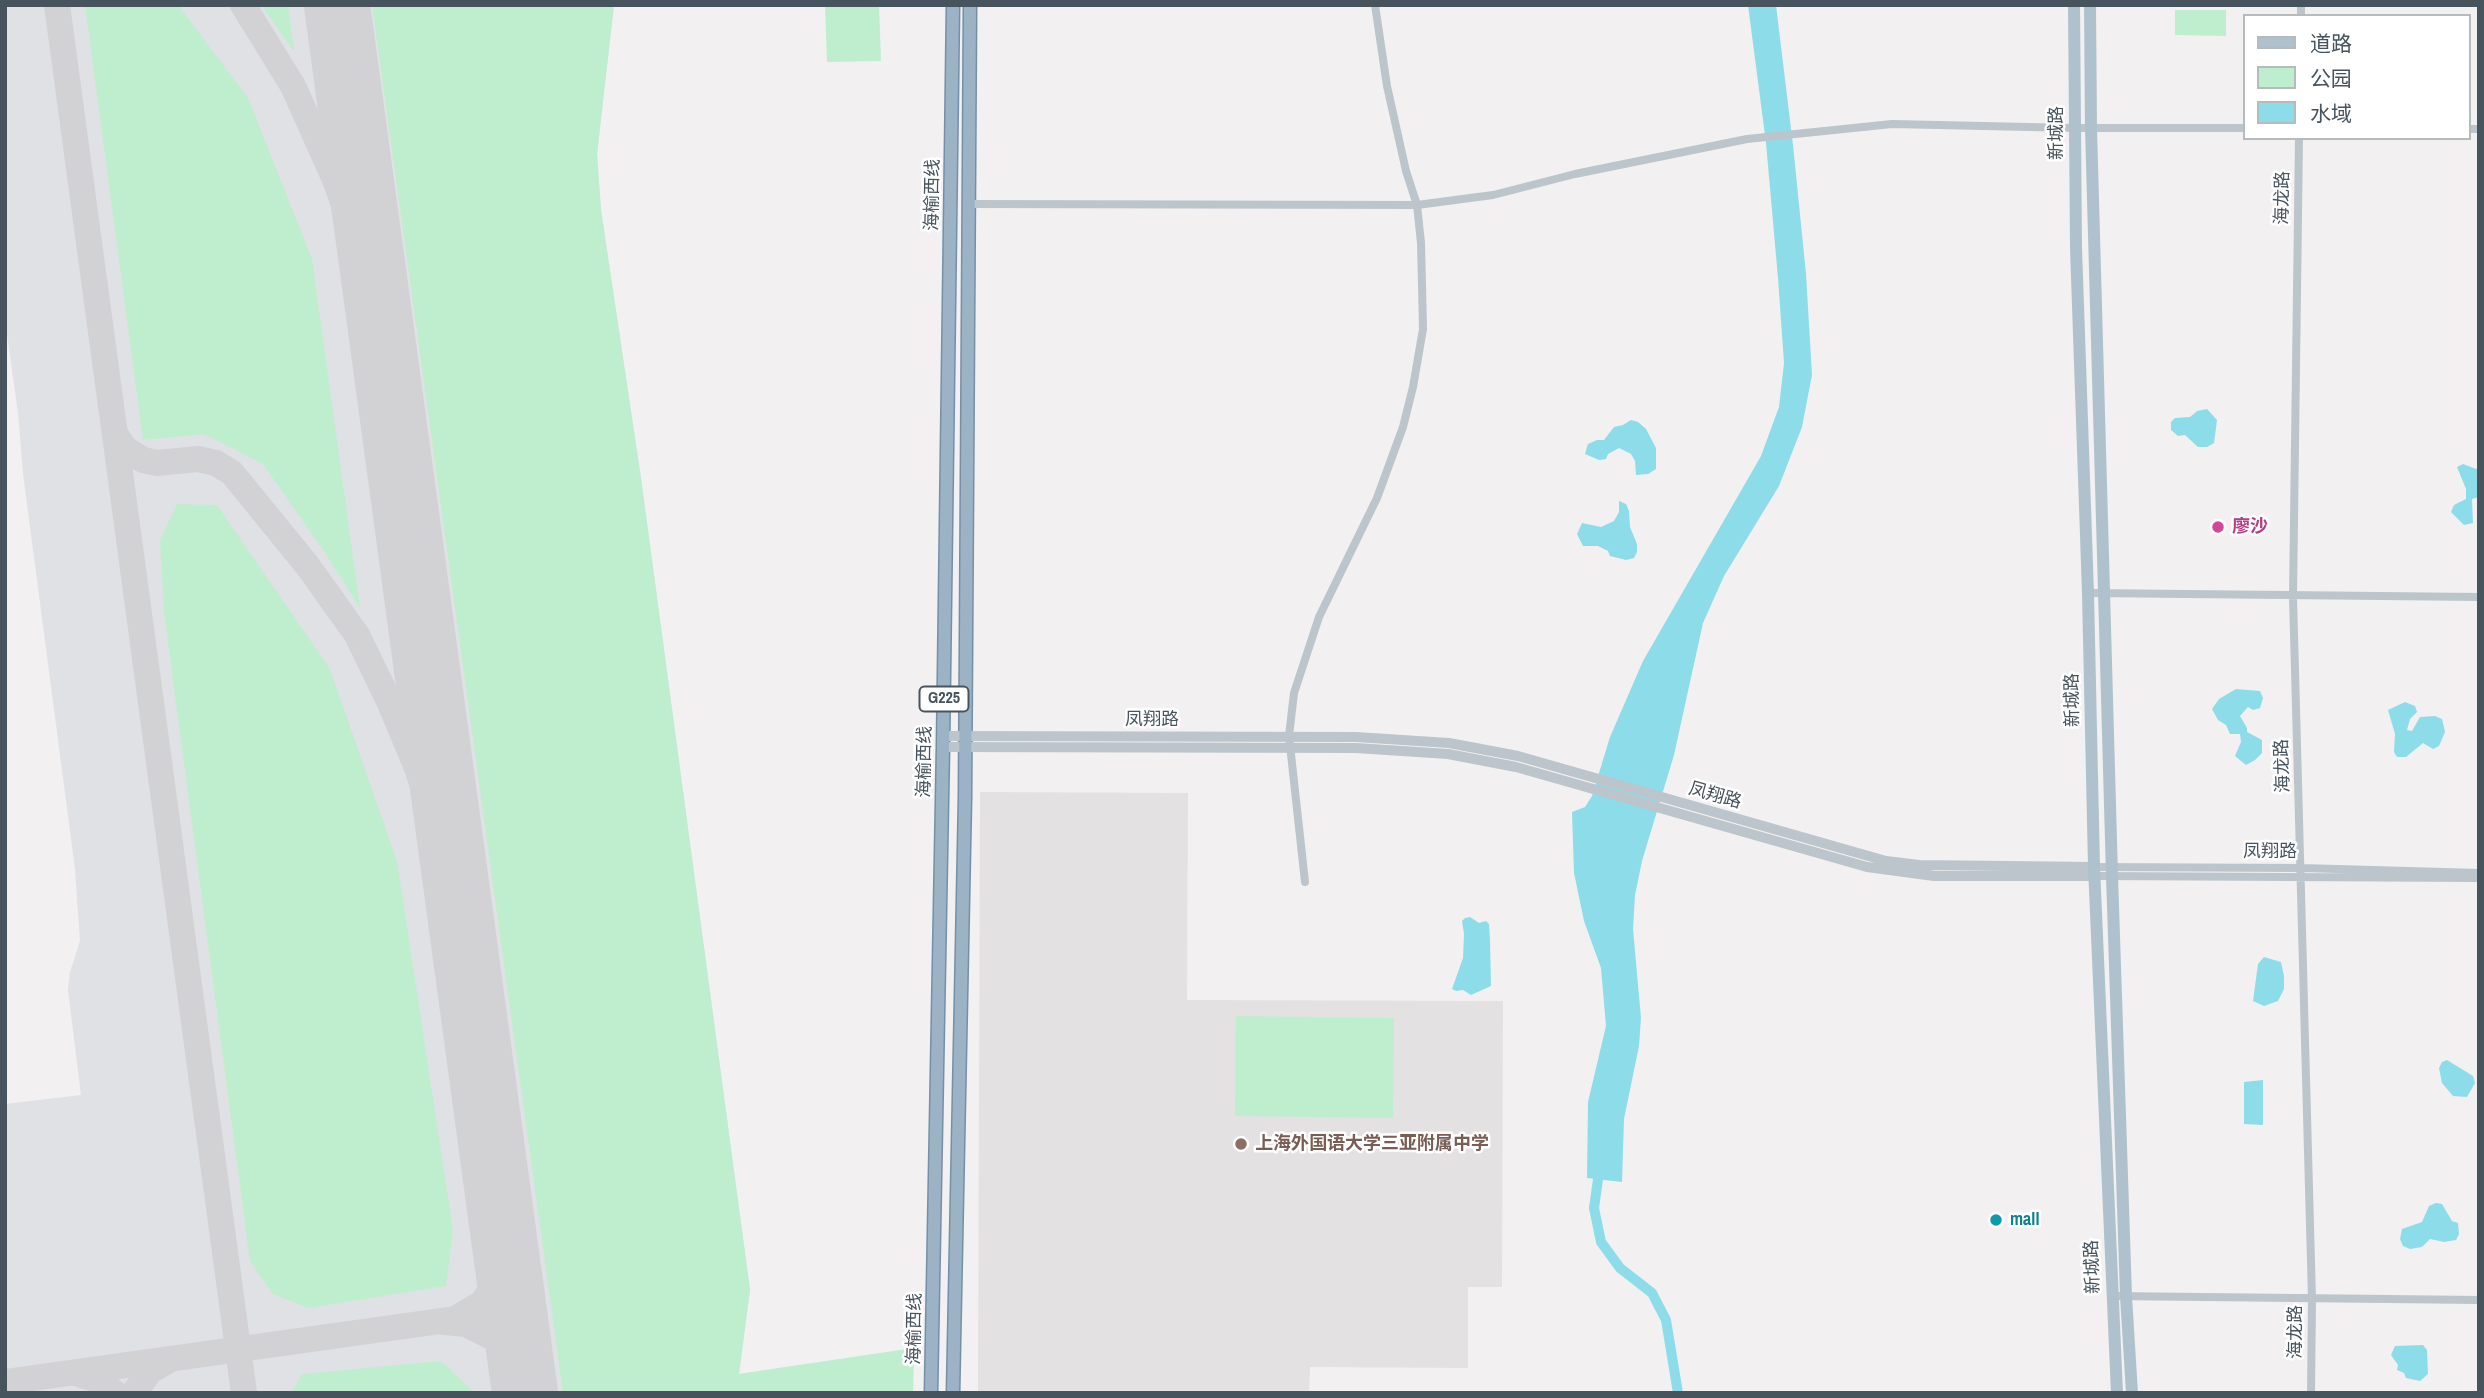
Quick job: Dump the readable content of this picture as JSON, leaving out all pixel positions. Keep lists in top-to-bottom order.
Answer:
{
  "streets": {
    "highway": ["海榆西线", "G225"],
    "main road": ["新城路"],
    "street": ["海龙路", "凤翔路"]
  },
  "crossings": [
    ["新城路", "凤翔路"],
    ["海榆西线", "凤翔路"],
    ["海龙路", "凤翔路"]
  ],
  "places": ["廖沙", "上海外国语大学三亚附属中学", "mall"],
  "legend": ["道路", "公园", "水域"]
}
